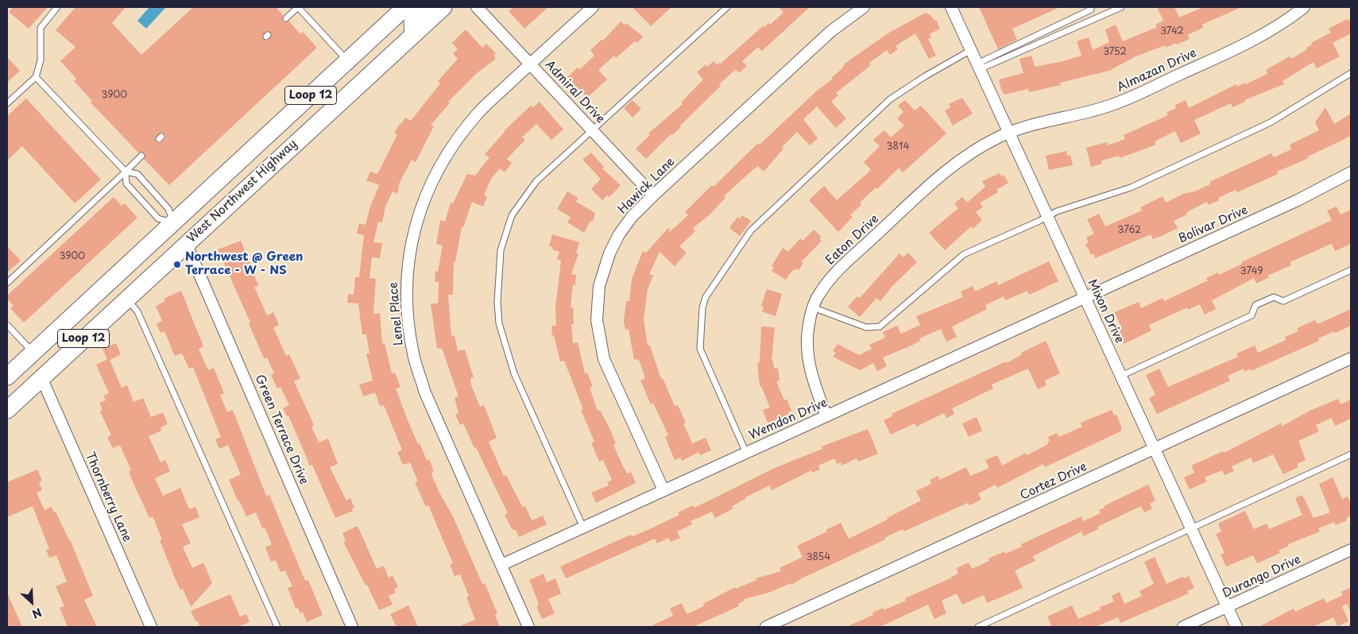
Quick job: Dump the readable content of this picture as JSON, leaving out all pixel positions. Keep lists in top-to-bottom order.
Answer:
{
  "streets": {
    "main road": ["Loop 12", "West Northwest Highway"],
    "street": [
      "Almazan Drive",
      "Admiral Drive",
      "Hawick Lane",
      "Bolivar Drive",
      "Eaton Drive",
      "Mixon Drive",
      "Lenel Place",
      "Wemdon Drive",
      "Green Terrace Drive",
      "Cortez Drive",
      "Thornberry Lane",
      "Durango Drive"
    ]
  },
  "crossings": [
    ["Almazan Drive", "Eaton Drive"],
    ["Almazan Drive", "Mixon Drive"],
    ["Admiral Drive", "Hawick Lane"],
    ["Admiral Drive", "Lenel Place"],
    ["Hawick Lane", "Wemdon Drive"],
    ["West Northwest Highway", "Green Terrace Drive"],
    ["West Northwest Highway", "Thornberry Lane"],
    ["Bolivar Drive", "Mixon Drive"],
    ["Bolivar Drive", "Wemdon Drive"],
    ["Eaton Drive", "Mixon Drive"],
    ["Eaton Drive", "Wemdon Drive"],
    ["Mixon Drive", "Wemdon Drive"],
    ["Mixon Drive", "Cortez Drive"],
    ["Mixon Drive", "Durango Drive"],
    ["Lenel Place", "Wemdon Drive"]
  ],
  "places": ["Northwest @ Green Terrace - W - NS"],
  "house_numbers": [
    "3742",
    "3752",
    "3900",
    "3814",
    "3762",
    "3900",
    "3749",
    "3854"
  ],
  "north": "bottom right"
}
